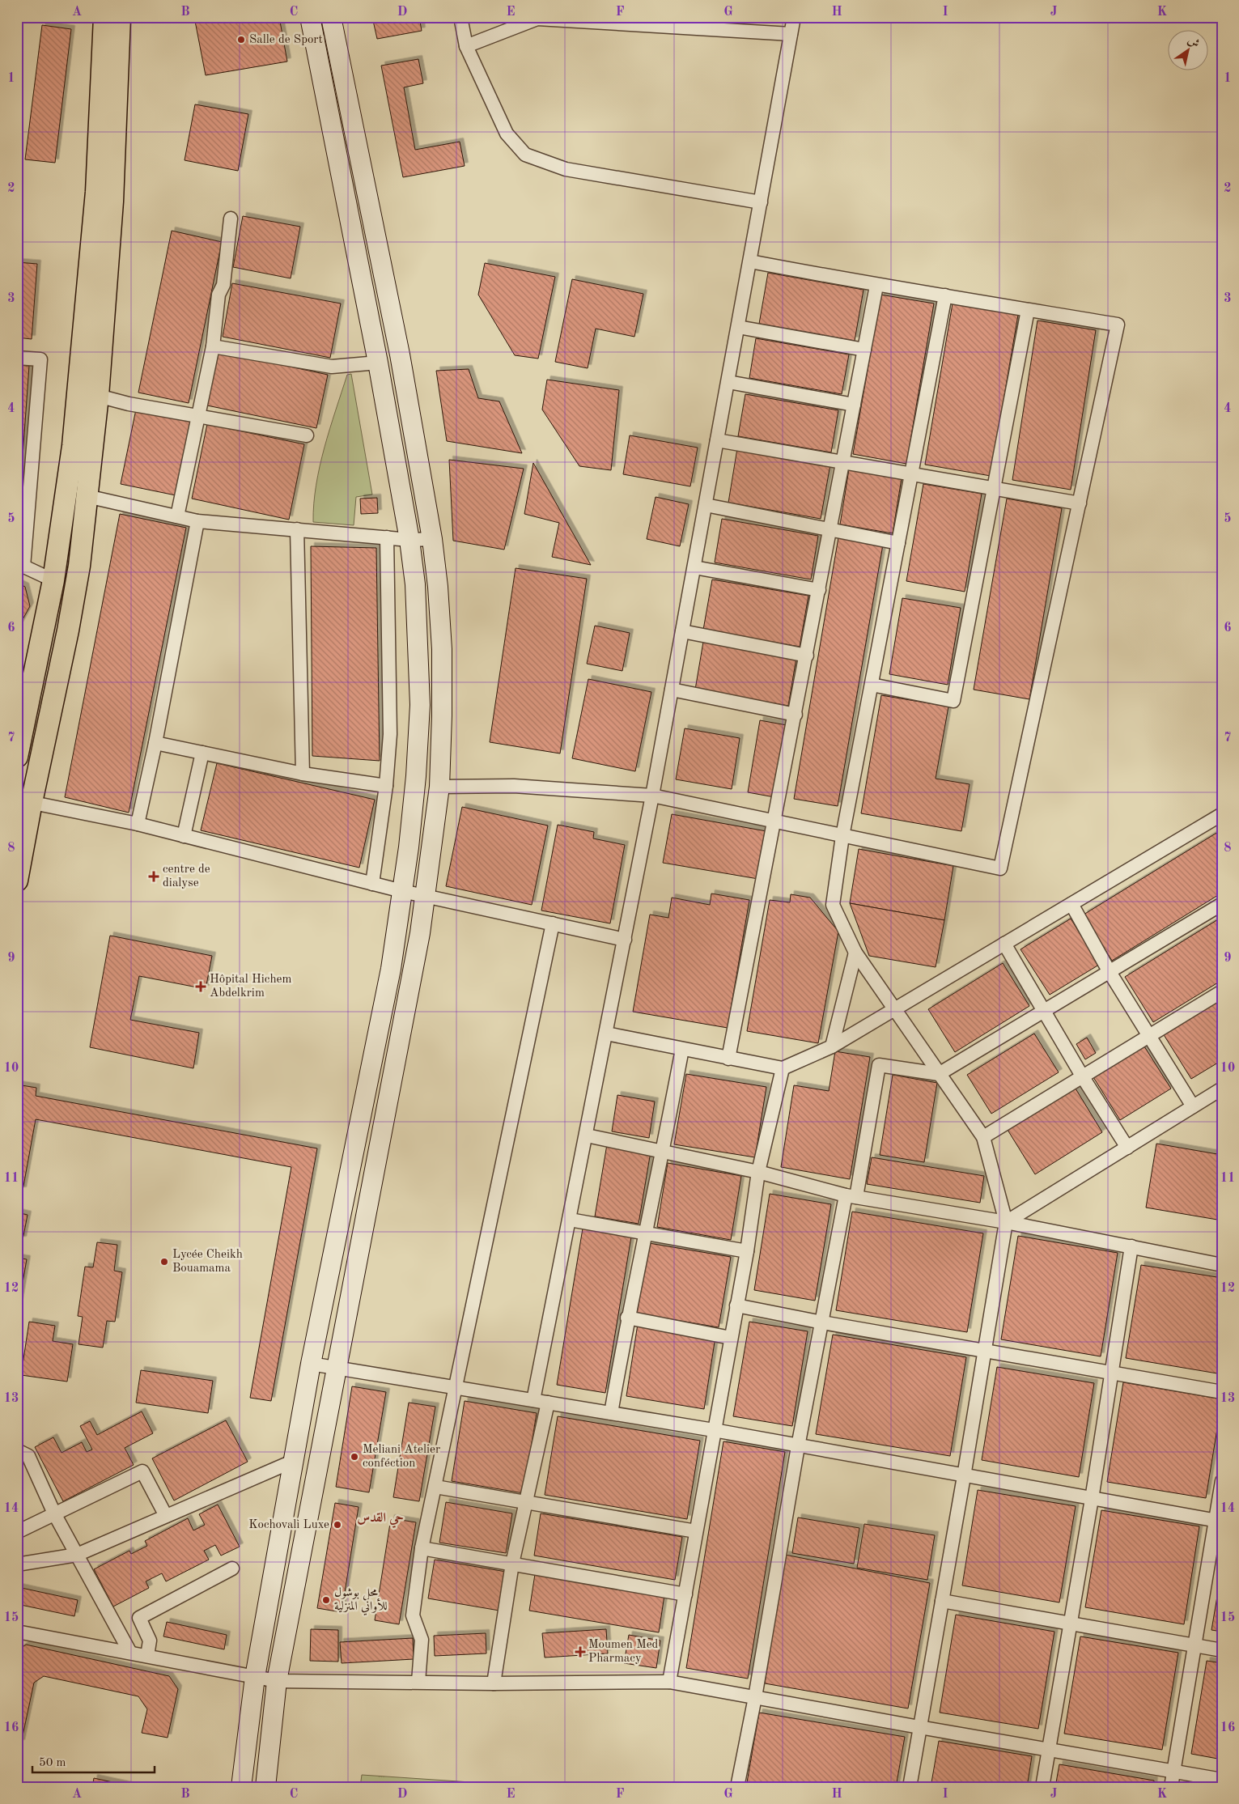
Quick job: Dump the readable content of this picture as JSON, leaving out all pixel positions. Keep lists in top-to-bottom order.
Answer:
{
  "districts": ["حي القدس"],
  "places": {
    "other": [
      "Salle de Sport",
      "Lycée Cheikh Bouamama",
      "Meliani Atelier conféction",
      "Kochovali Luxe",
      "محل بوشول للأواني المنزلية"
    ],
    "health": ["centre de dialyse", "Hôpital Hichem Abdelkrim", "Moumen Med Pharmacy"]
  },
  "scale_bar": "50 m",
  "north": "top right",
  "grid": {
    "columns": [
      "A",
      "B",
      "C",
      "D",
      "E",
      "F",
      "G",
      "H",
      "I",
      "J",
      "K"
    ],
    "rows": [
      "1",
      "2",
      "3",
      "4",
      "5",
      "6",
      "7",
      "8",
      "9",
      "10",
      "11",
      "12",
      "13",
      "14",
      "15",
      "16"
    ]
  }
}
